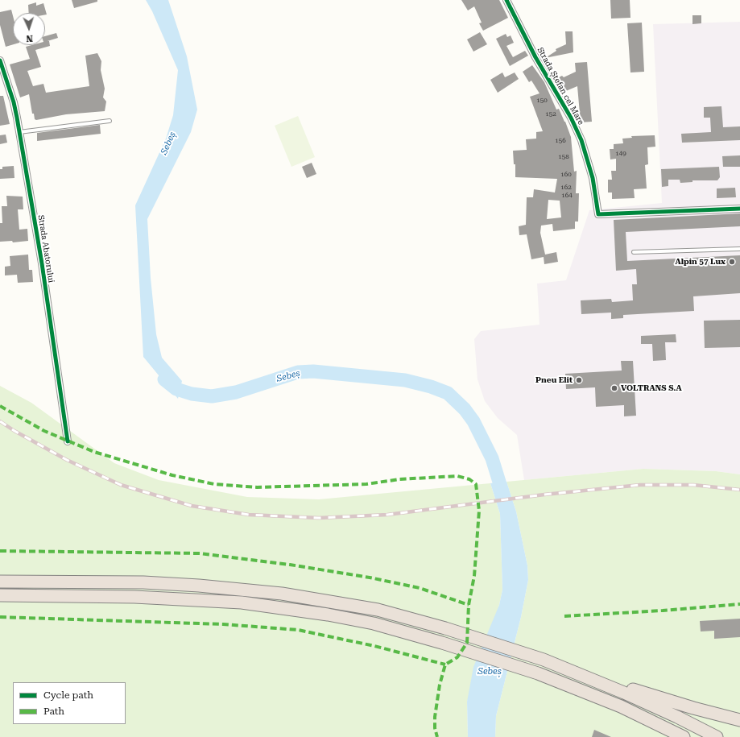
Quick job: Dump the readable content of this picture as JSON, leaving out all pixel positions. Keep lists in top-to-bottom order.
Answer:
{
  "streets": {
    "street": ["Strada Ștefan cel Mare", "Strada Abatorului"]
  },
  "water": ["Sebeș"],
  "places": ["Alpin 57 Lux", "Pneu Elit", "VOLTRANS S.A"],
  "house_numbers": [
    "150",
    "152",
    "156",
    "149",
    "158",
    "160",
    "162",
    "164"
  ],
  "legend": ["Cycle path", "Path"],
  "north": "bottom"
}
